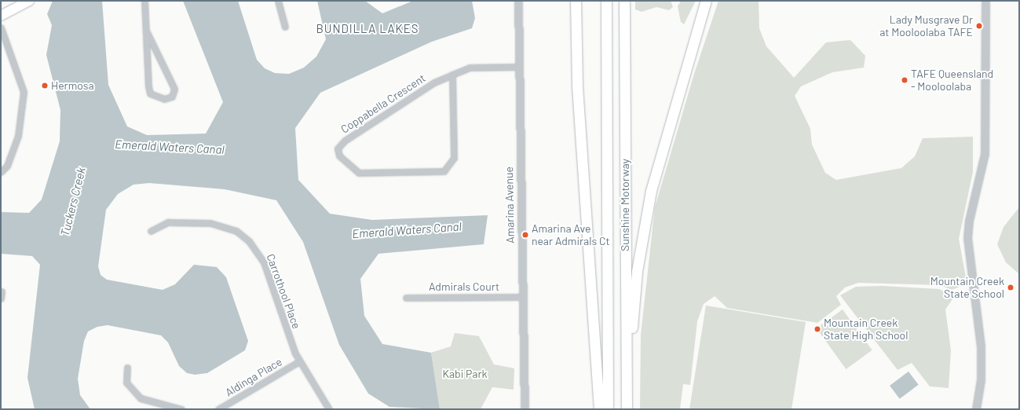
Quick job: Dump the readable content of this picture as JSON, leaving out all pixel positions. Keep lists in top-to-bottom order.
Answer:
{
  "streets": {
    "highway": ["Sunshine Motorway"],
    "street": [
      "Coppabella Crescent",
      "Amarina Avenue",
      "Admirals Court",
      "Carrothool Place",
      "Aldinga Place"
    ]
  },
  "crossings": [
    ["Coppabella Crescent", "Amarina Avenue"],
    ["Amarina Avenue", "Admirals Court"],
    ["Carrothool Place", "Aldinga Place"]
  ],
  "districts": ["BUNDILLA LAKES"],
  "water": ["Emerald Waters Canal", "Tuckers Creek"],
  "parks": ["Kabi Park"],
  "places": [
    "Lady Musgrave Dr at Mooloolaba TAFE",
    "TAFE Queensland - Mooloolaba",
    "Hermosa",
    "Amarina Ave near Admirals Ct",
    "Mountain Creek State School",
    "Mountain Creek State High School"
  ]
}
